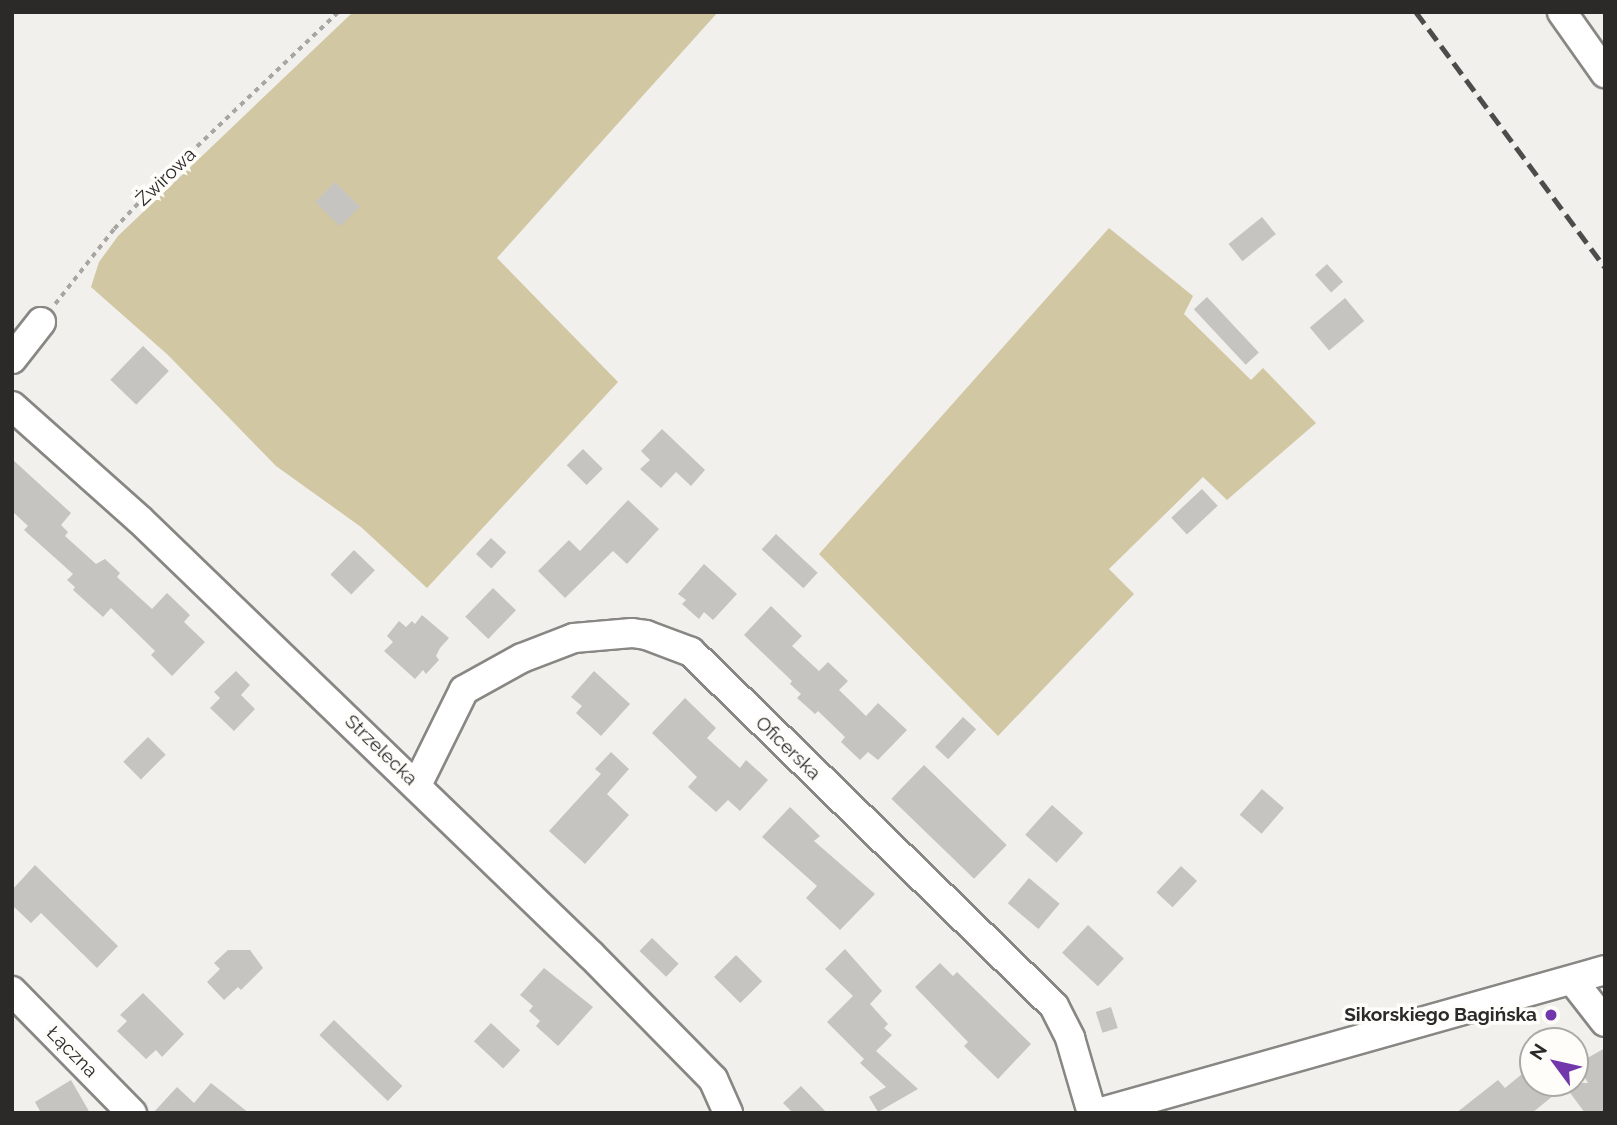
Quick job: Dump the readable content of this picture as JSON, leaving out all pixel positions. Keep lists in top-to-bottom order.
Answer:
{
  "streets": {
    "street": ["Oficerska", "Strzelecka", "Łączna"],
    "path": ["Żwirowa"]
  },
  "crossings": [
    ["Oficerska", "Strzelecka"]
  ],
  "places": ["Sikorskiego Bagińska"],
  "north": "top left"
}
